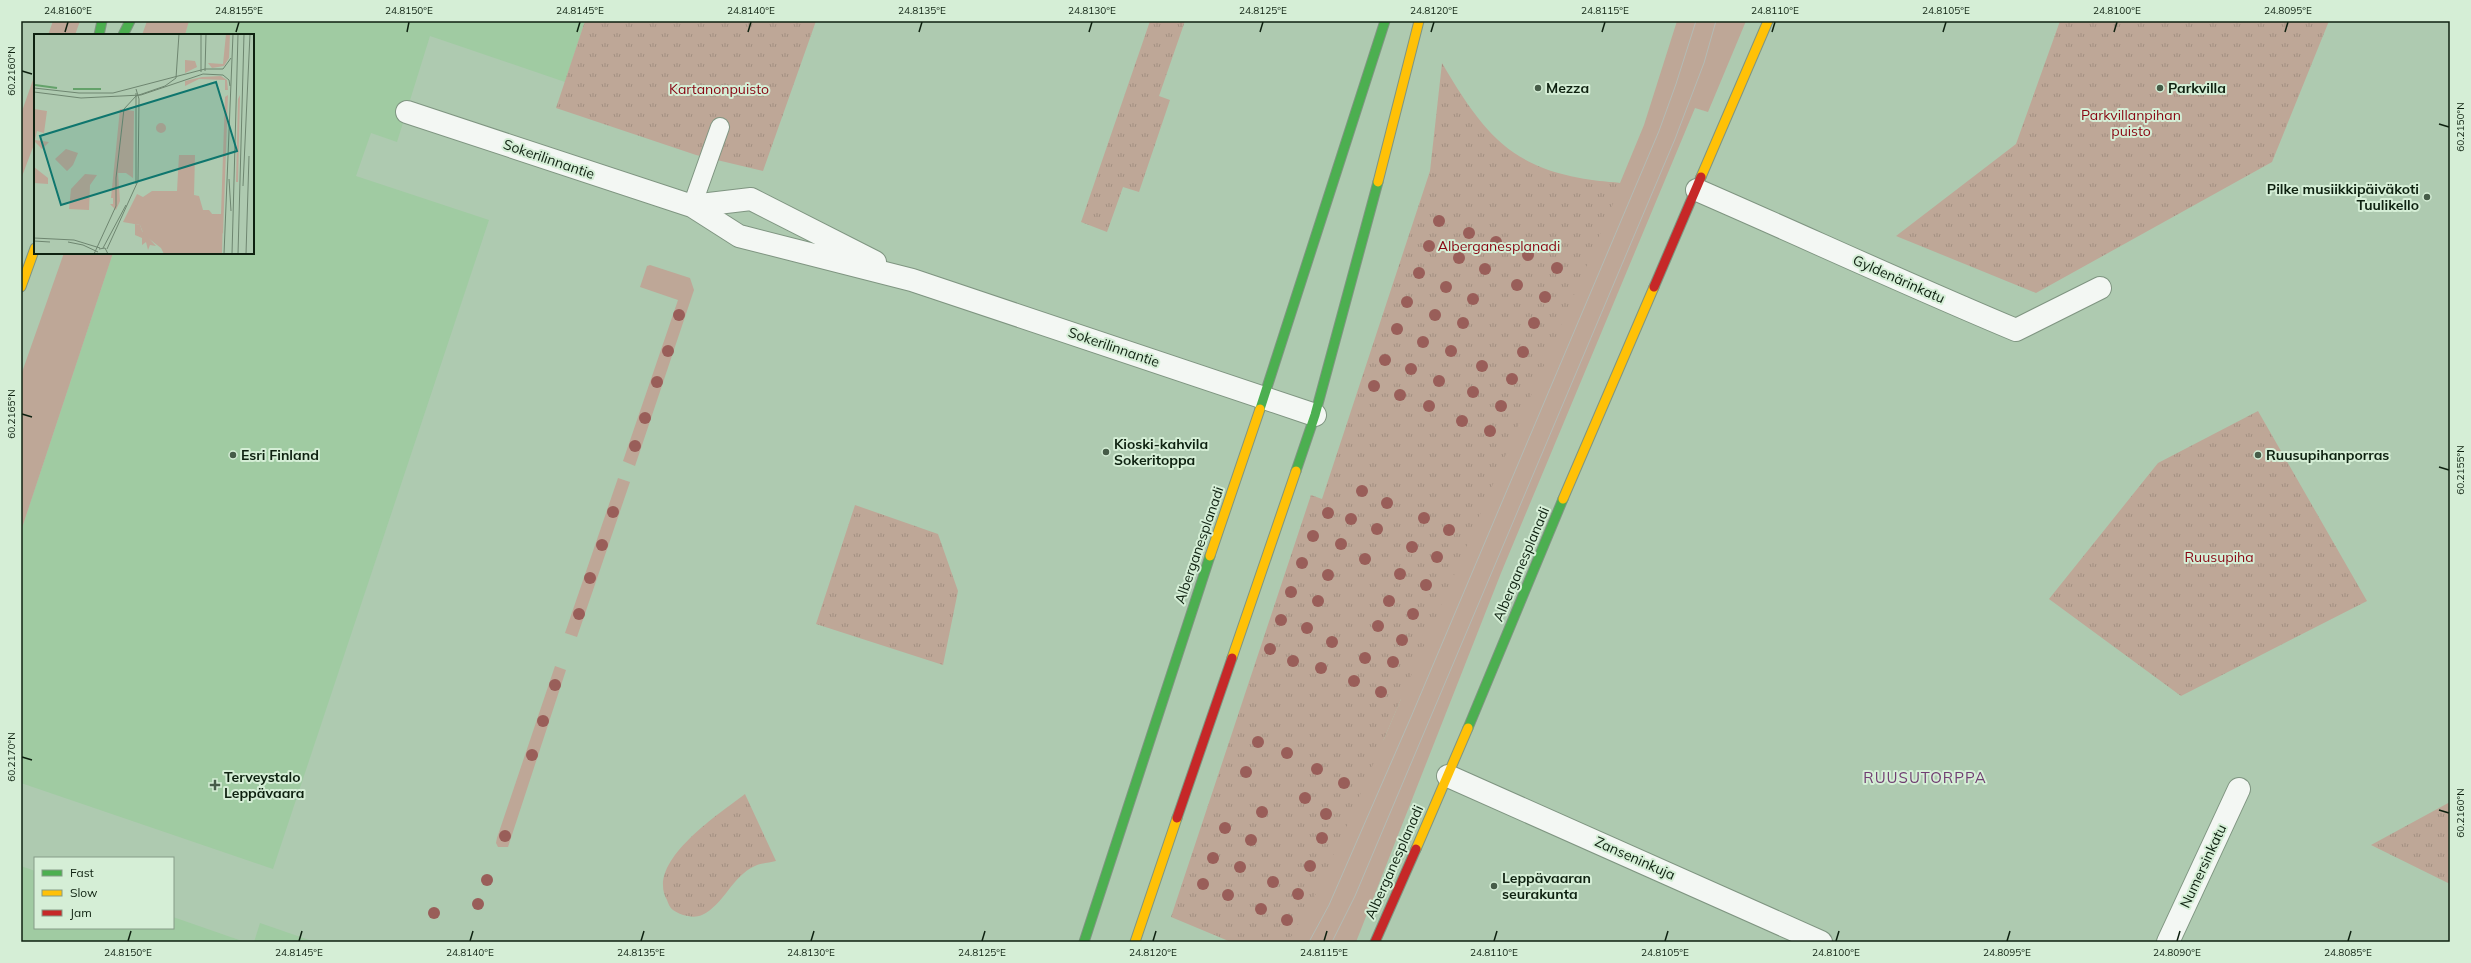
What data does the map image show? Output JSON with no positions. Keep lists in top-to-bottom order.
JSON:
{
  "streets": {
    "main road": ["Alberganesplanadi"],
    "street": [
      "Sokerilinnantie",
      "Gyldenärinkatu",
      "Zanseninkuja",
      "Numersinkatu"
    ]
  },
  "crossings": [
    ["Sokerilinnantie", "Alberganesplanadi"],
    ["Gyldenärinkatu", "Alberganesplanadi"],
    ["Alberganesplanadi", "Zanseninkuja"]
  ],
  "districts": ["RUUSUTORPPA"],
  "parks": [
    "Kartanonpuisto",
    "Parkvillanpihan puisto",
    "Alberganesplanadi",
    "Ruusupiha"
  ],
  "places": {
    "other": [
      "Mezza",
      "Parkvilla",
      "Pilke musiikkipäiväkoti Tuulikello",
      "Kioski-kahvila Sokeritoppa",
      "Esri Finland",
      "Ruusupihanporras",
      "Leppävaaran seurakunta"
    ],
    "health": ["Terveystalo Leppävaara"]
  },
  "legend": ["Fast", "Slow", "Jam"],
  "coordinates": [
    "24.8160°E",
    "24.8155°E",
    "24.8150°E",
    "24.8145°E",
    "24.8140°E",
    "24.8135°E",
    "24.8130°E",
    "24.8125°E",
    "24.8120°E",
    "24.8115°E",
    "24.8110°E",
    "24.8105°E",
    "24.8100°E",
    "24.8095°E",
    "60.2160°N",
    "60.2150°N",
    "60.2165°N",
    "60.2155°N",
    "60.2170°N",
    "24.8090°E",
    "24.8085°E"
  ]
}
